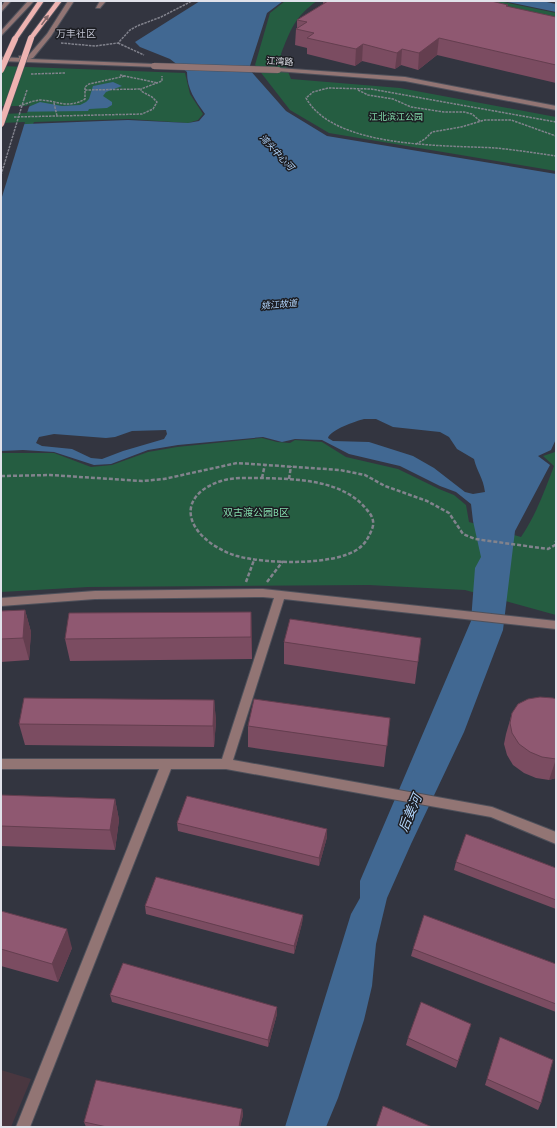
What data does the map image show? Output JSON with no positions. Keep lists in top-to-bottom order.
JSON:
{
  "streets": {
    "street": ["江湾路"]
  },
  "districts": ["万丰社区"],
  "water": ["湾头中心河", "姚江故道", "后姜河"],
  "parks": ["江北滨江公园", "双古渡公园B区"]
}
